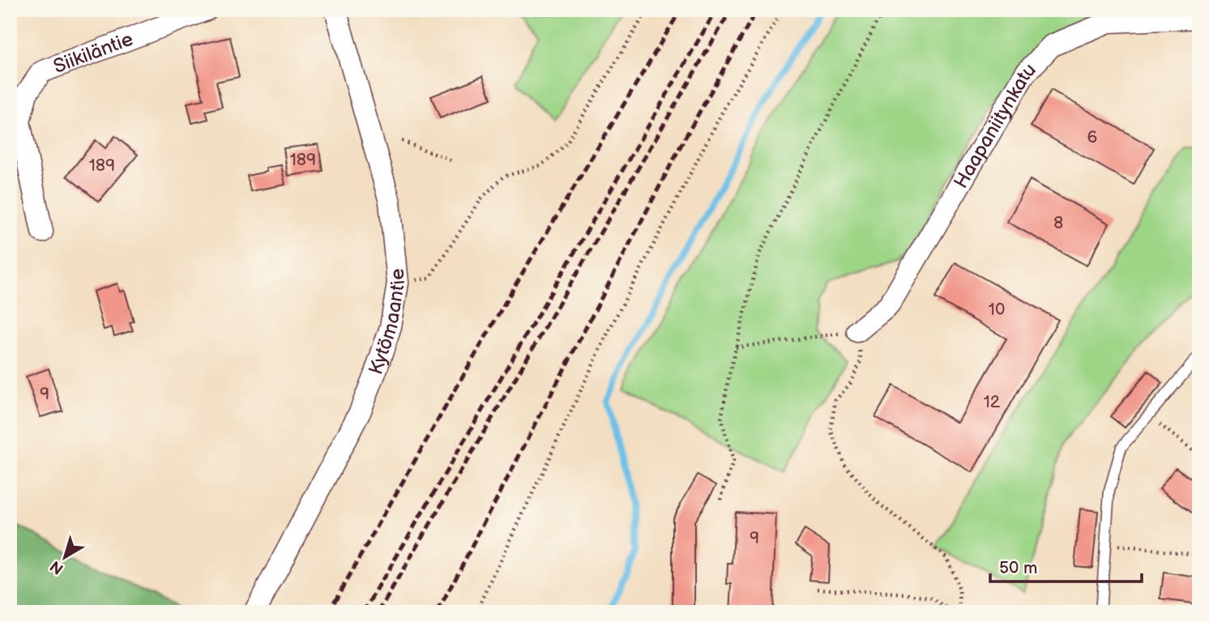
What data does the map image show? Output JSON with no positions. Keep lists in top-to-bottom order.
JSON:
{
  "streets": {
    "street": ["Siikiläntie", "Haapaniitynkatu", "Kytömaantie"]
  },
  "house_numbers": [
    "6",
    "189",
    "189",
    "8",
    "10",
    "9",
    "12",
    "9"
  ],
  "scale_bar": "50 m",
  "north": "bottom left"
}
